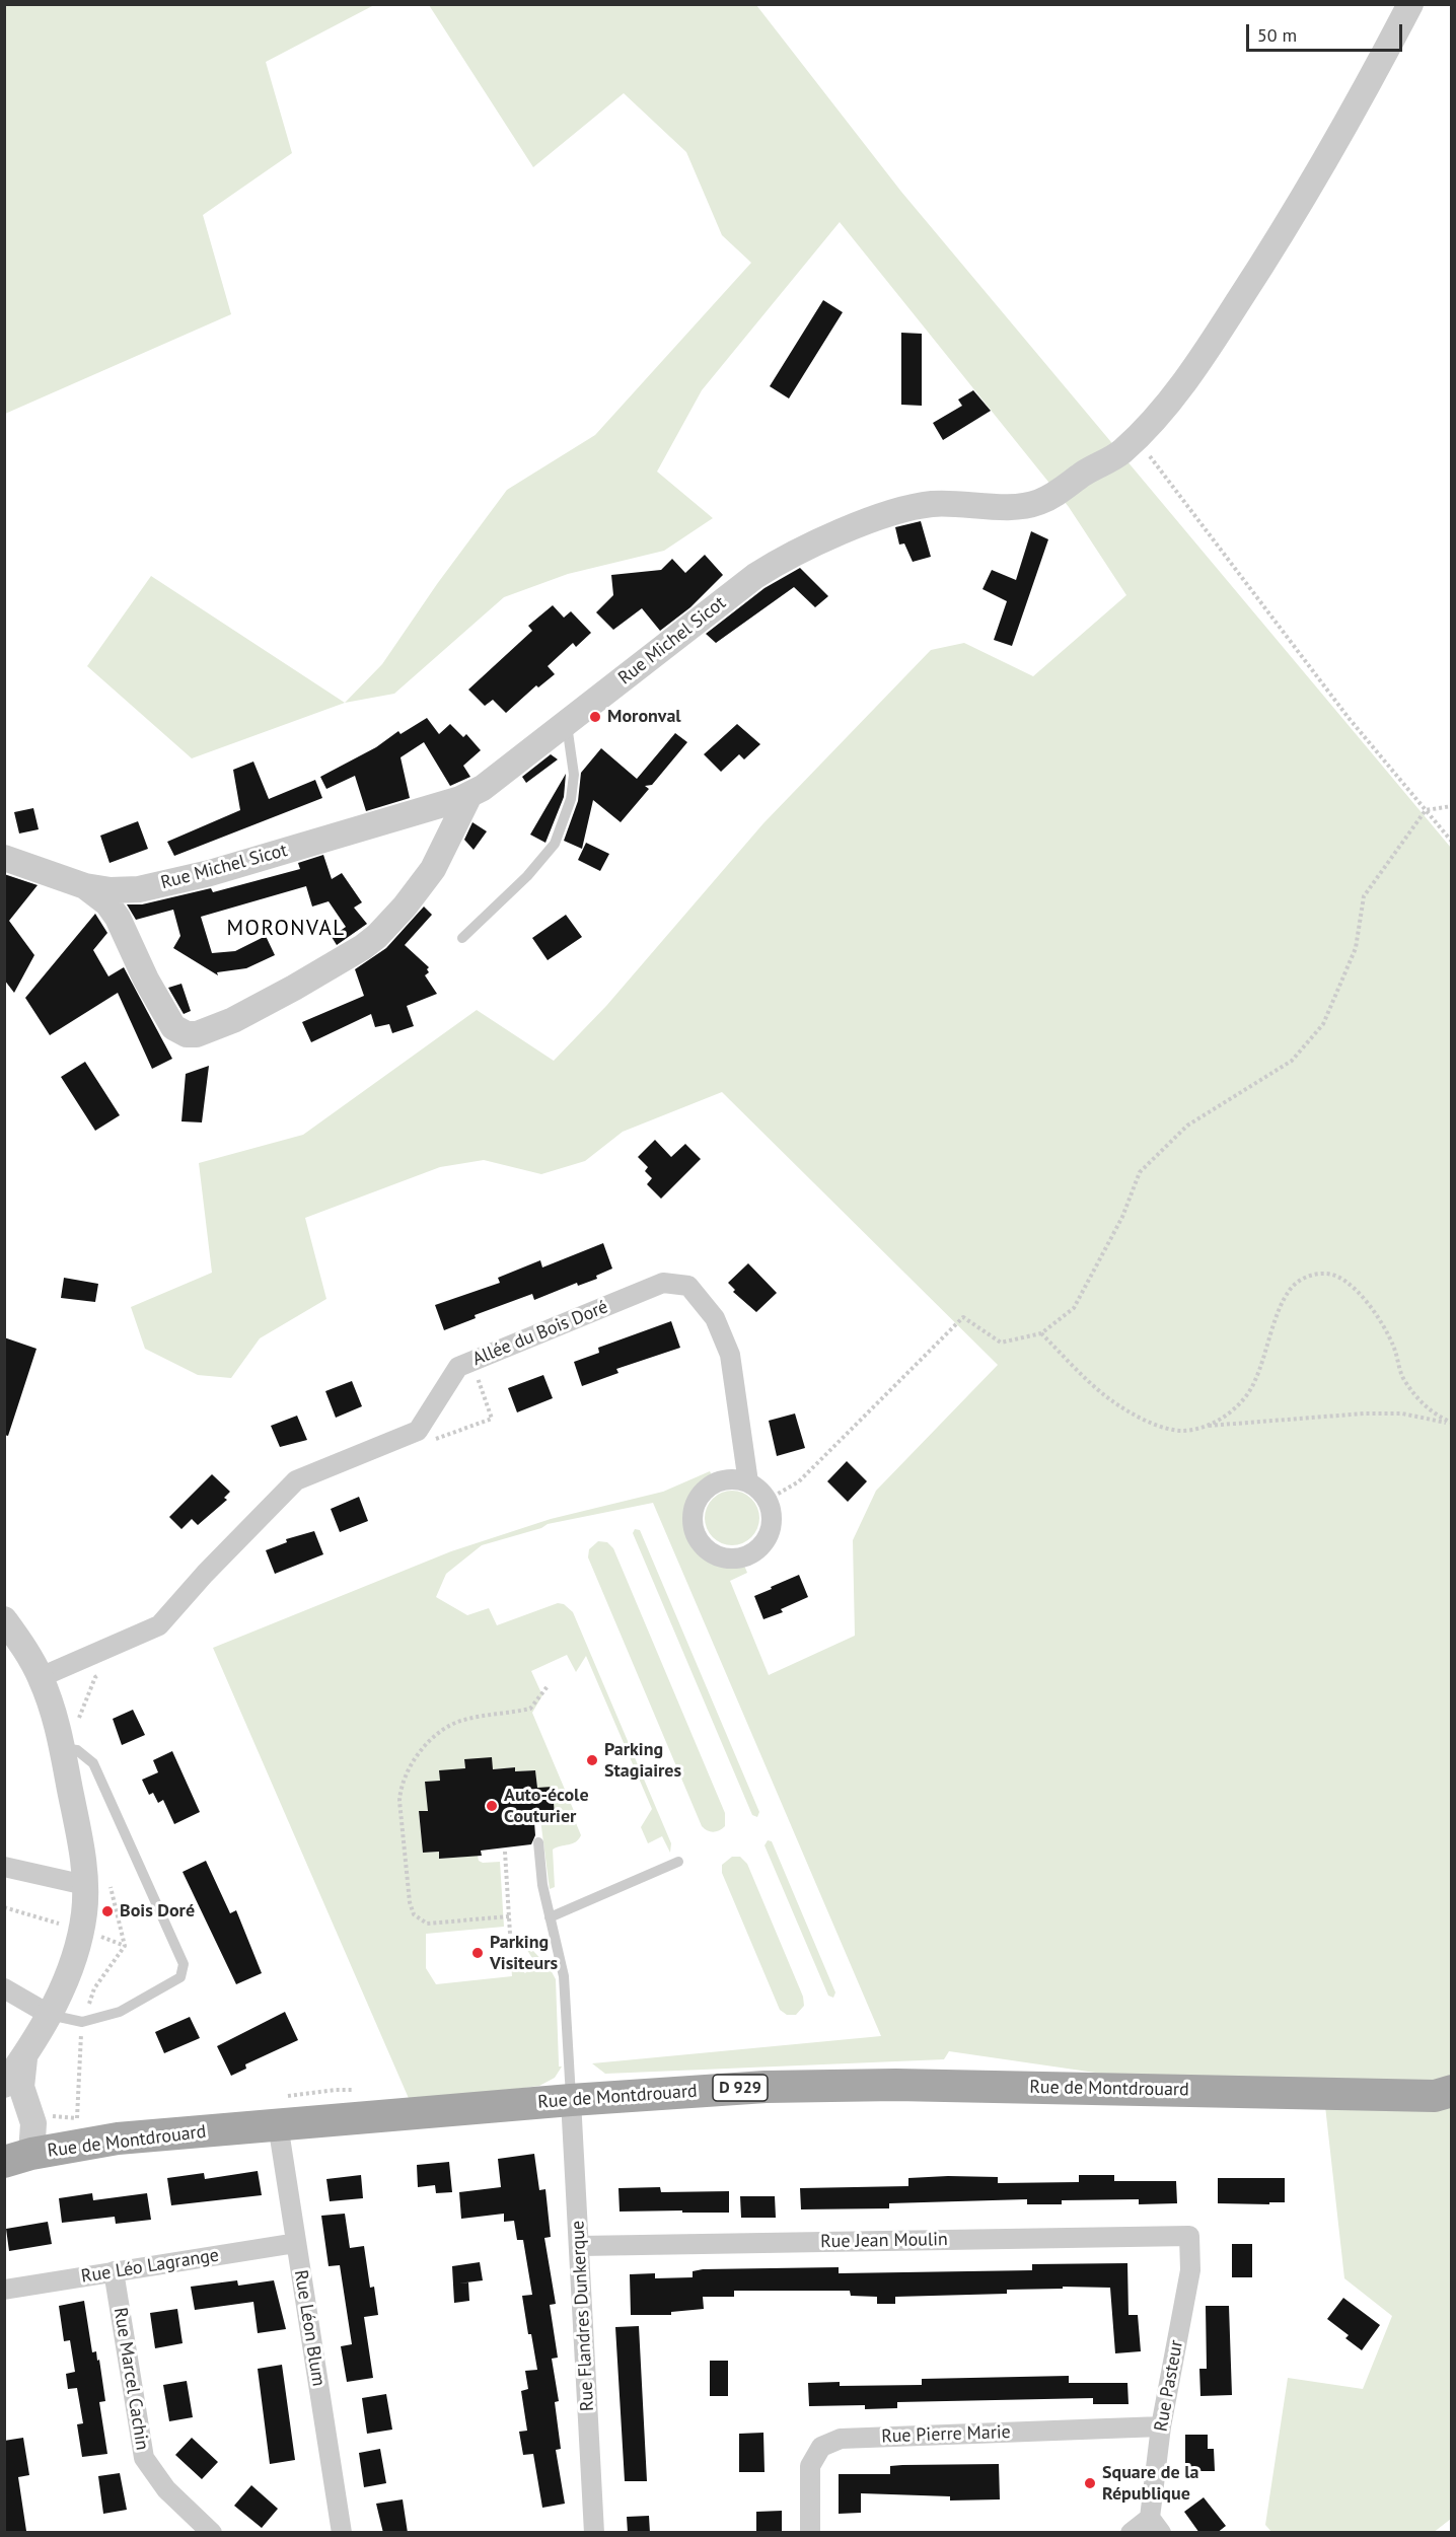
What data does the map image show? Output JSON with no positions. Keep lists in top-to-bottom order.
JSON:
{
  "streets": {
    "main road": ["D 929", "Rue de Montdrouard"],
    "street": [
      "Rue Michel Sicot",
      "Allée du Bois Doré",
      "Rue Jean Moulin",
      "Rue Léo Lagrange",
      "Rue Flandres Dunkerque",
      "Rue Léon Blum",
      "Rue Marcel Cachin",
      "Rue Pasteur",
      "Rue Pierre Marie"
    ]
  },
  "crossings": [
    ["Rue de Montdrouard", "Rue Flandres Dunkerque"],
    ["Rue de Montdrouard", "Rue Léon Blum"],
    ["Rue Jean Moulin", "Rue Flandres Dunkerque"],
    ["Rue Jean Moulin", "Rue Pasteur"],
    ["Rue Léo Lagrange", "Rue Léon Blum"],
    ["Rue Léo Lagrange", "Rue Marcel Cachin"],
    ["Rue Pasteur", "Rue Pierre Marie"]
  ],
  "districts": ["MORONVAL"],
  "places": [
    "Moronval",
    "Parking Stagiaires",
    "Auto-école Couturier",
    "Bois Doré",
    "Parking Visiteurs",
    "Square de la République"
  ],
  "scale_bar": "50 m"
}
